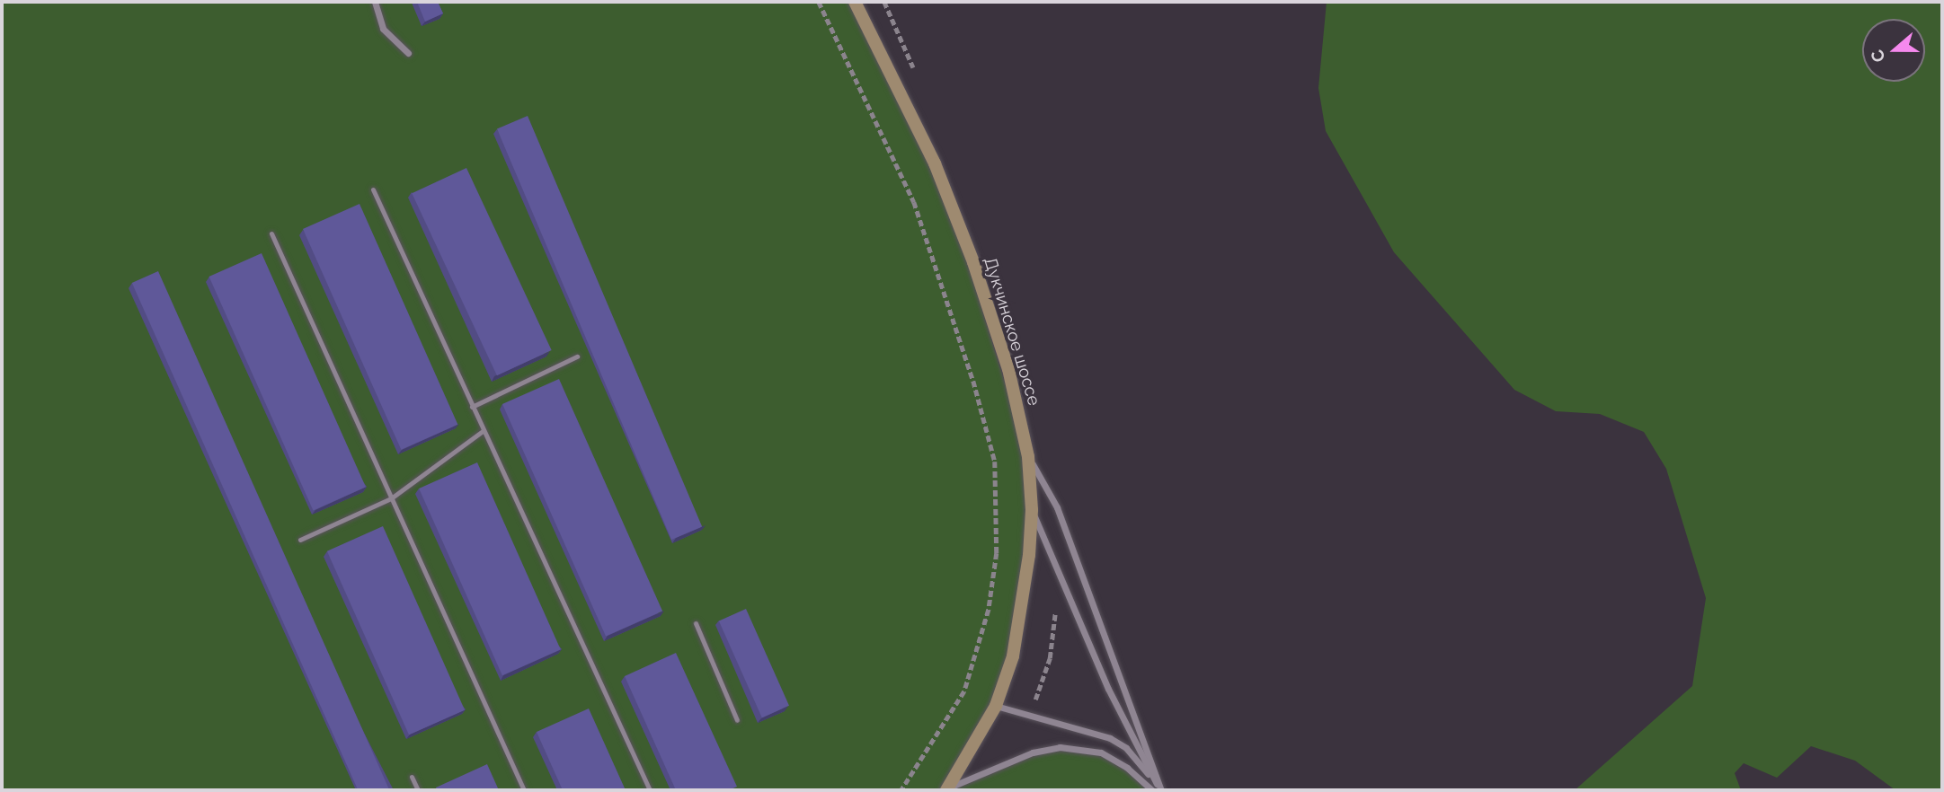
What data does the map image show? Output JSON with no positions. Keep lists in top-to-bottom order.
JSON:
{
  "streets": {
    "street": ["Дукчинское шоссе"]
  },
  "north": "left"
}
